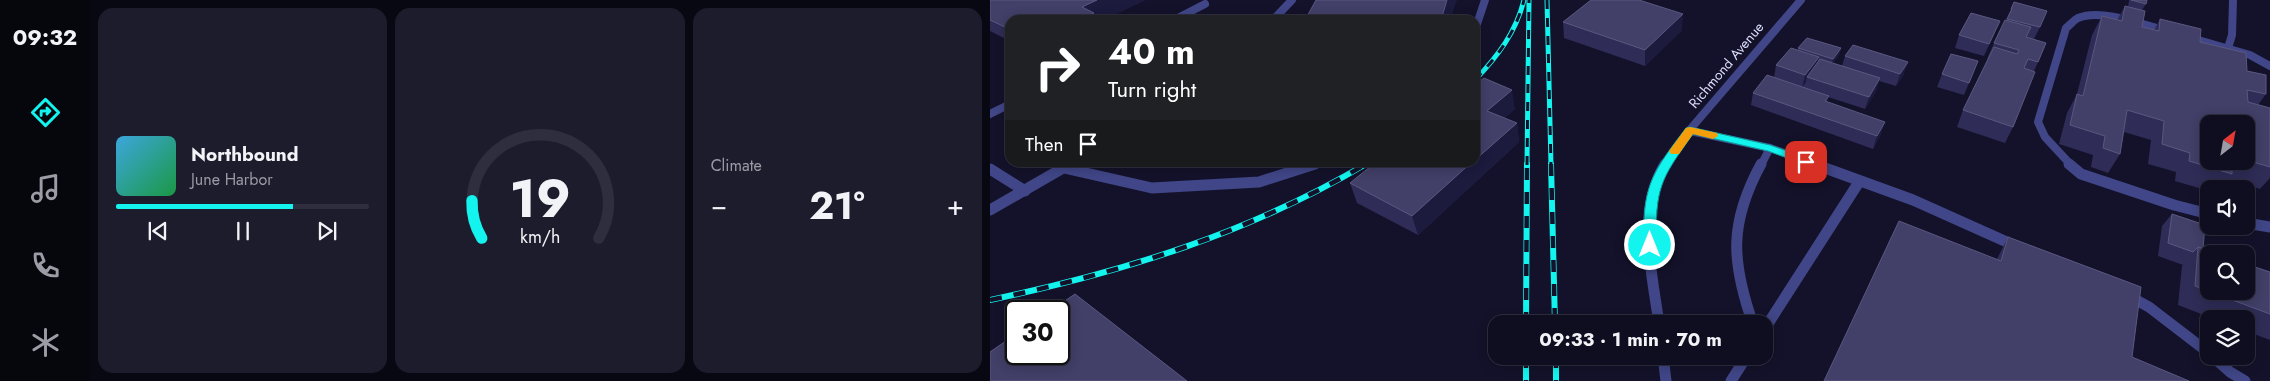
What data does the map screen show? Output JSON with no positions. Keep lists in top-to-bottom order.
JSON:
{
  "streets": {
    "street": ["Richmond Avenue"]
  },
  "north": "top right",
  "page": {
    "tabs": "09:32",
    "tile": "Climate",
    "turn": ["40 m", "Turn right"],
    "then": "Then",
    "song": ["Northbound", "June Harbor"],
    "heat": ["−", "21°", "+"],
    "limit": "30",
    "trip": "09:33 · 1 min · 70 m",
    "gauge": ["19", "km/h"]
  }
}
